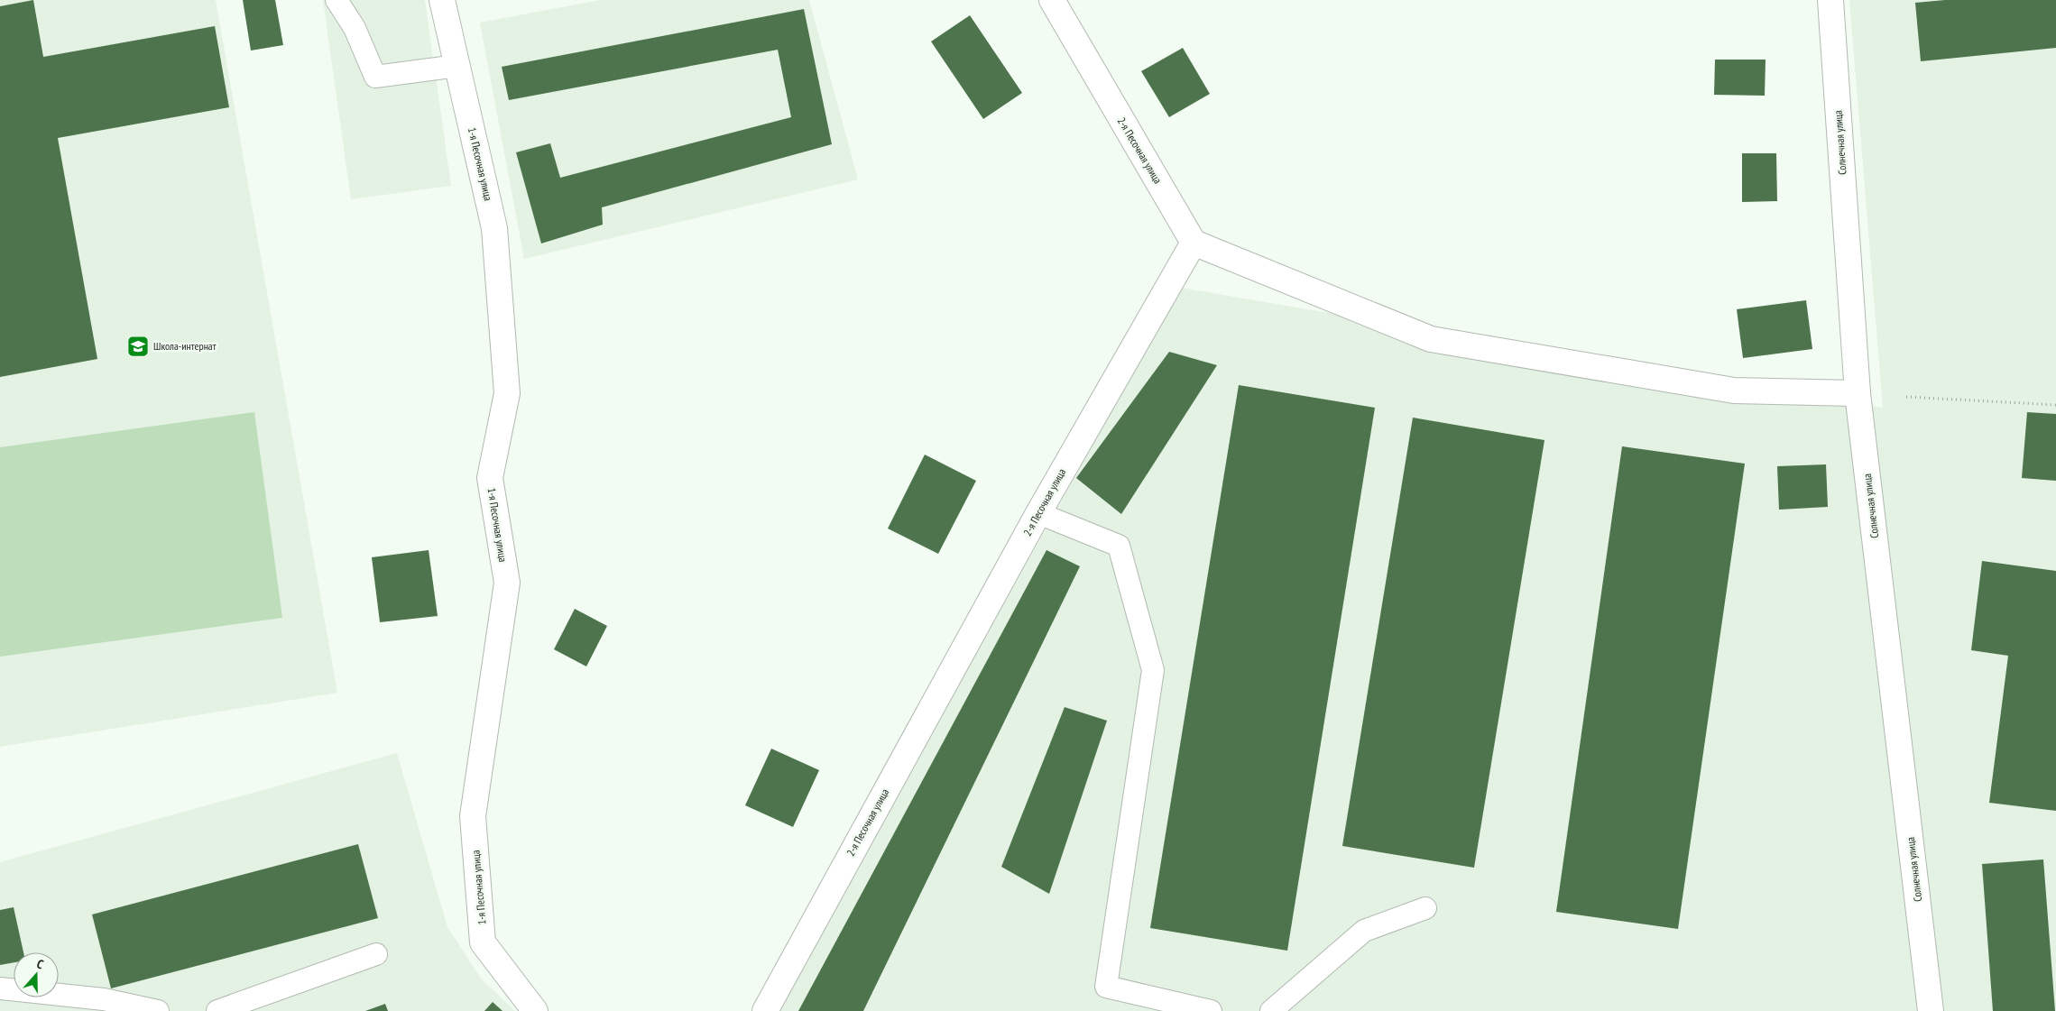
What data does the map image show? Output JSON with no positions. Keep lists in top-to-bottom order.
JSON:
{
  "streets": {
    "street": ["Солнечная улица", "2-я Песочная улица", "1-я Песочная улица"]
  },
  "places": {
    "school or university": ["Школа-интернат"]
  },
  "north": "top"
}
